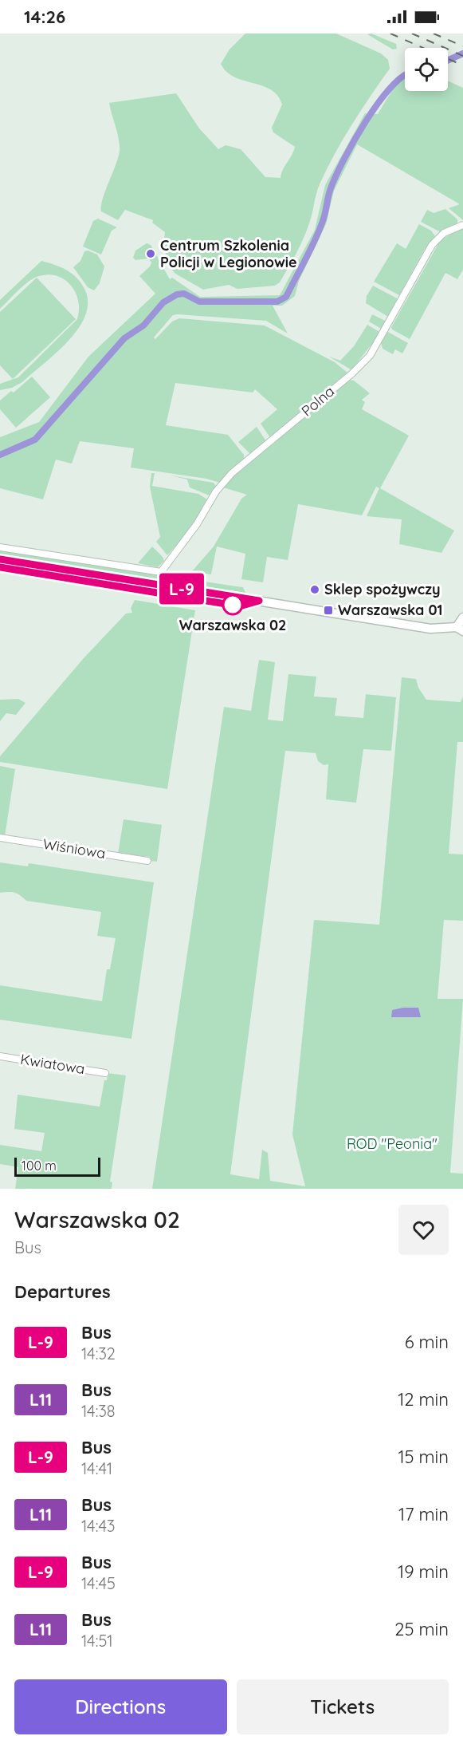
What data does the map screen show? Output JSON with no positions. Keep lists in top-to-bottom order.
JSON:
{
  "streets": {
    "street": ["Polna", "Wiśniowa", "Kwiatowa"]
  },
  "parks": ["ROD \"Peonia\""],
  "places": {
    "other": ["Centrum Szkolenia Policji w Legionowie", "Sklep spożywczy", "Warszawska 02"],
    "transit": ["Warszawska 01"]
  },
  "lines": ["bus line L-9"],
  "scale_bar": "100 m",
  "page": {
    "status": "14:26",
    "on_map": "L-9",
    "scale": "100 m",
    "heading": [
      ["Warszawska 02", "Bus"],
      "Departures"
    ],
    "list": [
      {
        "mark": "L-9",
        "name": "Bus",
        "note": "14:32",
        "value": "6 min"
      },
      {
        "mark": "L11",
        "name": "Bus",
        "note": "14:38",
        "value": "12 min"
      },
      {
        "mark": "L-9",
        "name": "Bus",
        "note": "14:41",
        "value": "15 min"
      },
      {
        "mark": "L11",
        "name": "Bus",
        "note": "14:43",
        "value": "17 min"
      },
      {
        "mark": "L-9",
        "name": "Bus",
        "note": "14:45",
        "value": "19 min"
      },
      {
        "mark": "L11",
        "name": "Bus",
        "note": "14:51",
        "value": "25 min"
      }
    ],
    "buttons": ["Directions", "Tickets"]
  }
}
